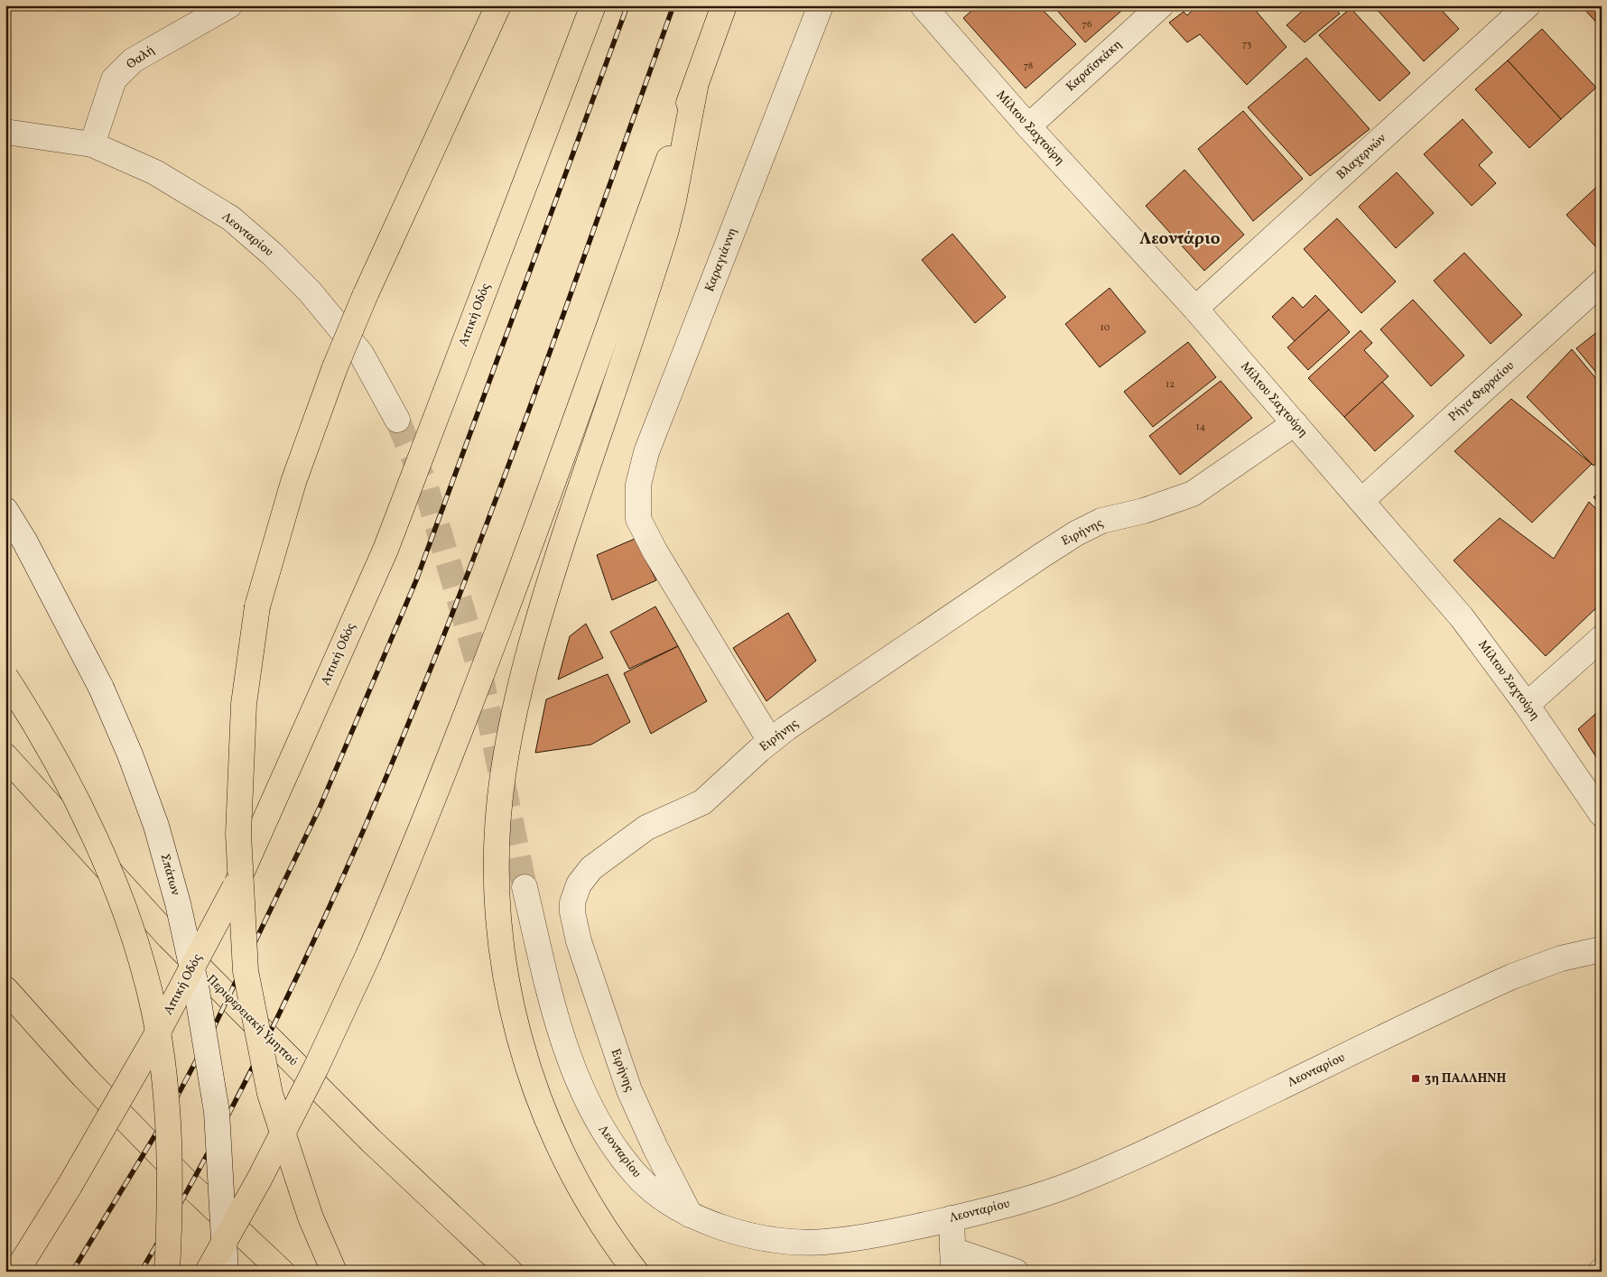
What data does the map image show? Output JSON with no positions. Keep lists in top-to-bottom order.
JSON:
{
  "streets": {
    "highway": ["Αττική Οδός", "Περιφερειακή Υμηττού"],
    "street": [
      "Θαλή",
      "Καραϊσκάκη",
      "Μίλτου Σαχτούρη",
      "Βλαχερνών",
      "Λεονταρίου",
      "Καραγιάννη",
      "Ρήγα Φερραίου",
      "Ειρήνης",
      "Σπάτων"
    ]
  },
  "crossings": [
    ["Θαλή", "Λεονταρίου"],
    ["Καραϊσκάκη", "Μίλτου Σαχτούρη"],
    ["Μίλτου Σαχτούρη", "Βλαχερνών"],
    ["Μίλτου Σαχτούρη", "Ρήγα Φερραίου"],
    ["Μίλτου Σαχτούρη", "Ειρήνης"],
    ["Λεονταρίου", "Ειρήνης"],
    ["Καραγιάννη", "Ειρήνης"]
  ],
  "districts": ["Λεοντάριο"],
  "places": {
    "transit": ["3η ΠΑΛΛΗΝΗ"]
  },
  "house_numbers": [
    "76",
    "73",
    "78",
    "10",
    "12",
    "14"
  ]
}
